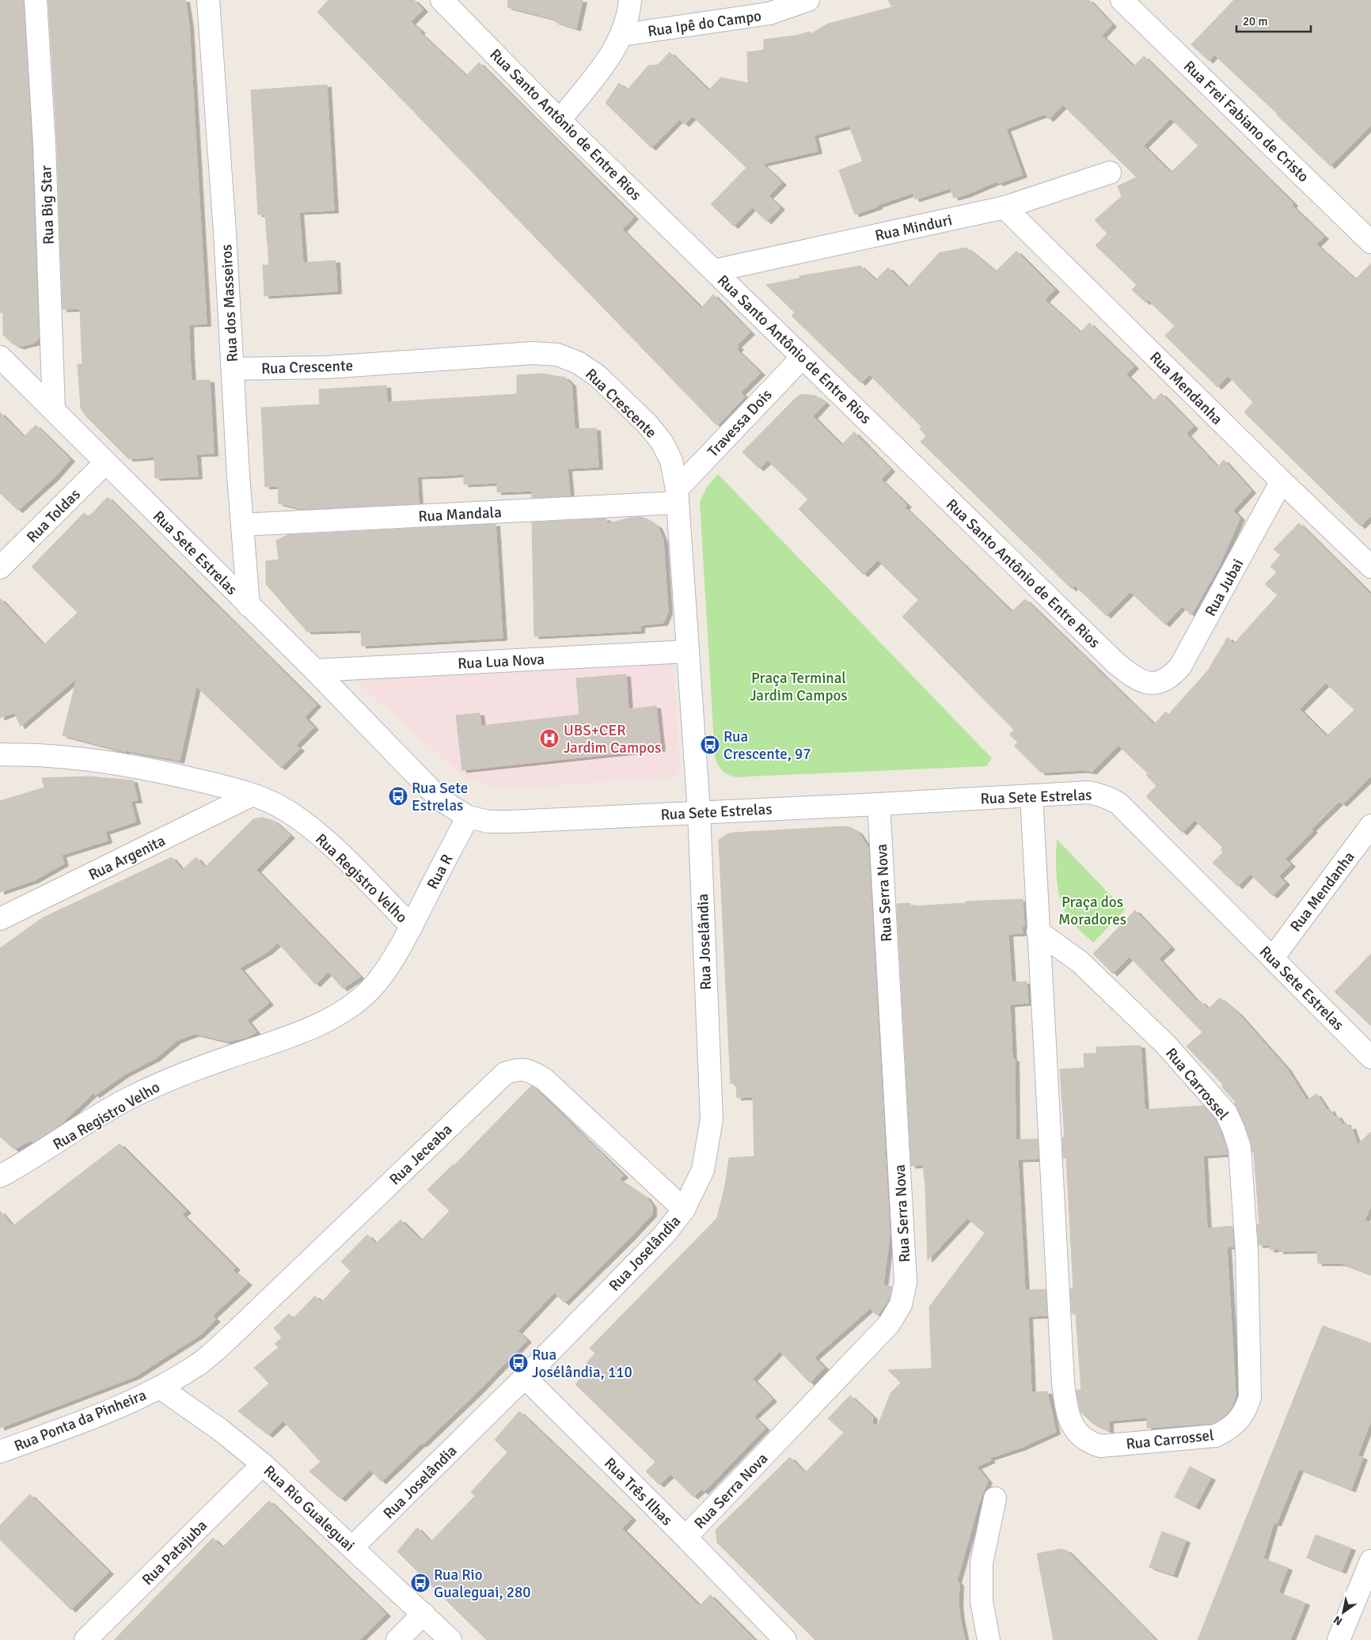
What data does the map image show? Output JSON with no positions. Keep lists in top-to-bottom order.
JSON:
{
  "streets": {
    "street": [
      "Rua Ipê do Campo",
      "Rua Frei Fabiano de Cristo",
      "Rua Santo Antônio de Entre Rios",
      "Rua Big Star",
      "Rua Minduri",
      "Rua dos Masseiros",
      "Rua Crescente",
      "Rua Mendanha",
      "Travessa Dois",
      "Rua Mandala",
      "Rua Toldas",
      "Rua Sete Estrelas",
      "Rua Jubai",
      "Rua Lua Nova",
      "Rua Argenita",
      "Rua R",
      "Rua Registro Velho",
      "Rua Serra Nova",
      "Rua Joselândia",
      "Rua Carrossel",
      "Rua Jeceaba",
      "Rua Ponta da Pinheira",
      "Rua Três Ilhas",
      "Rua Rio Gualeguai",
      "Rua Patajuba"
    ]
  },
  "crossings": [
    ["Rua Santo Antônio de Entre Rios", "Rua Minduri"],
    ["Rua Santo Antônio de Entre Rios", "Travessa Dois"],
    ["Rua Santo Antônio de Entre Rios", "Rua Jubai"],
    ["Rua Big Star", "Rua Sete Estrelas"],
    ["Rua Minduri", "Rua Mendanha"],
    ["Rua dos Masseiros", "Rua Crescente"],
    ["Rua dos Masseiros", "Rua Mandala"],
    ["Rua dos Masseiros", "Rua Sete Estrelas"],
    ["Rua Crescente", "Travessa Dois"],
    ["Rua Crescente", "Rua Mandala"],
    ["Rua Crescente", "Rua Sete Estrelas"],
    ["Rua Crescente", "Rua Lua Nova"],
    ["Rua Crescente", "Rua Joselândia"],
    ["Rua Mendanha", "Rua Sete Estrelas"],
    ["Rua Mendanha", "Rua Jubai"],
    ["Travessa Dois", "Rua Mandala"],
    ["Rua Toldas", "Rua Sete Estrelas"],
    ["Rua Sete Estrelas", "Rua Lua Nova"],
    ["Rua Sete Estrelas", "Rua R"],
    ["Rua Sete Estrelas", "Rua Serra Nova"],
    ["Rua Sete Estrelas", "Rua Joselândia"],
    ["Rua Sete Estrelas", "Rua Carrossel"],
    ["Rua Argenita", "Rua Registro Velho"],
    ["Rua R", "Rua Registro Velho"],
    ["Rua Serra Nova", "Rua Três Ilhas"],
    ["Rua Joselândia", "Rua Jeceaba"],
    ["Rua Joselândia", "Rua Três Ilhas"],
    ["Rua Joselândia", "Rua Rio Gualeguai"],
    ["Rua Jeceaba", "Rua Ponta da Pinheira"],
    ["Rua Jeceaba", "Rua Rio Gualeguai"],
    ["Rua Ponta da Pinheira", "Rua Rio Gualeguai"],
    ["Rua Rio Gualeguai", "Rua Patajuba"]
  ],
  "parks": ["Praça Terminal Jardim Campos", "Praça dos Moradores"],
  "places": {
    "hospital": ["UBS+CER Jardim Campos"],
    "bus stop": [
      "Rua Crescente, 97",
      "Rua Sete Estrelas",
      "Rua Josélândia, 110",
      "Rua Rio Gualeguai, 280"
    ]
  },
  "scale_bar": "20 m",
  "north": "bottom left"
}
